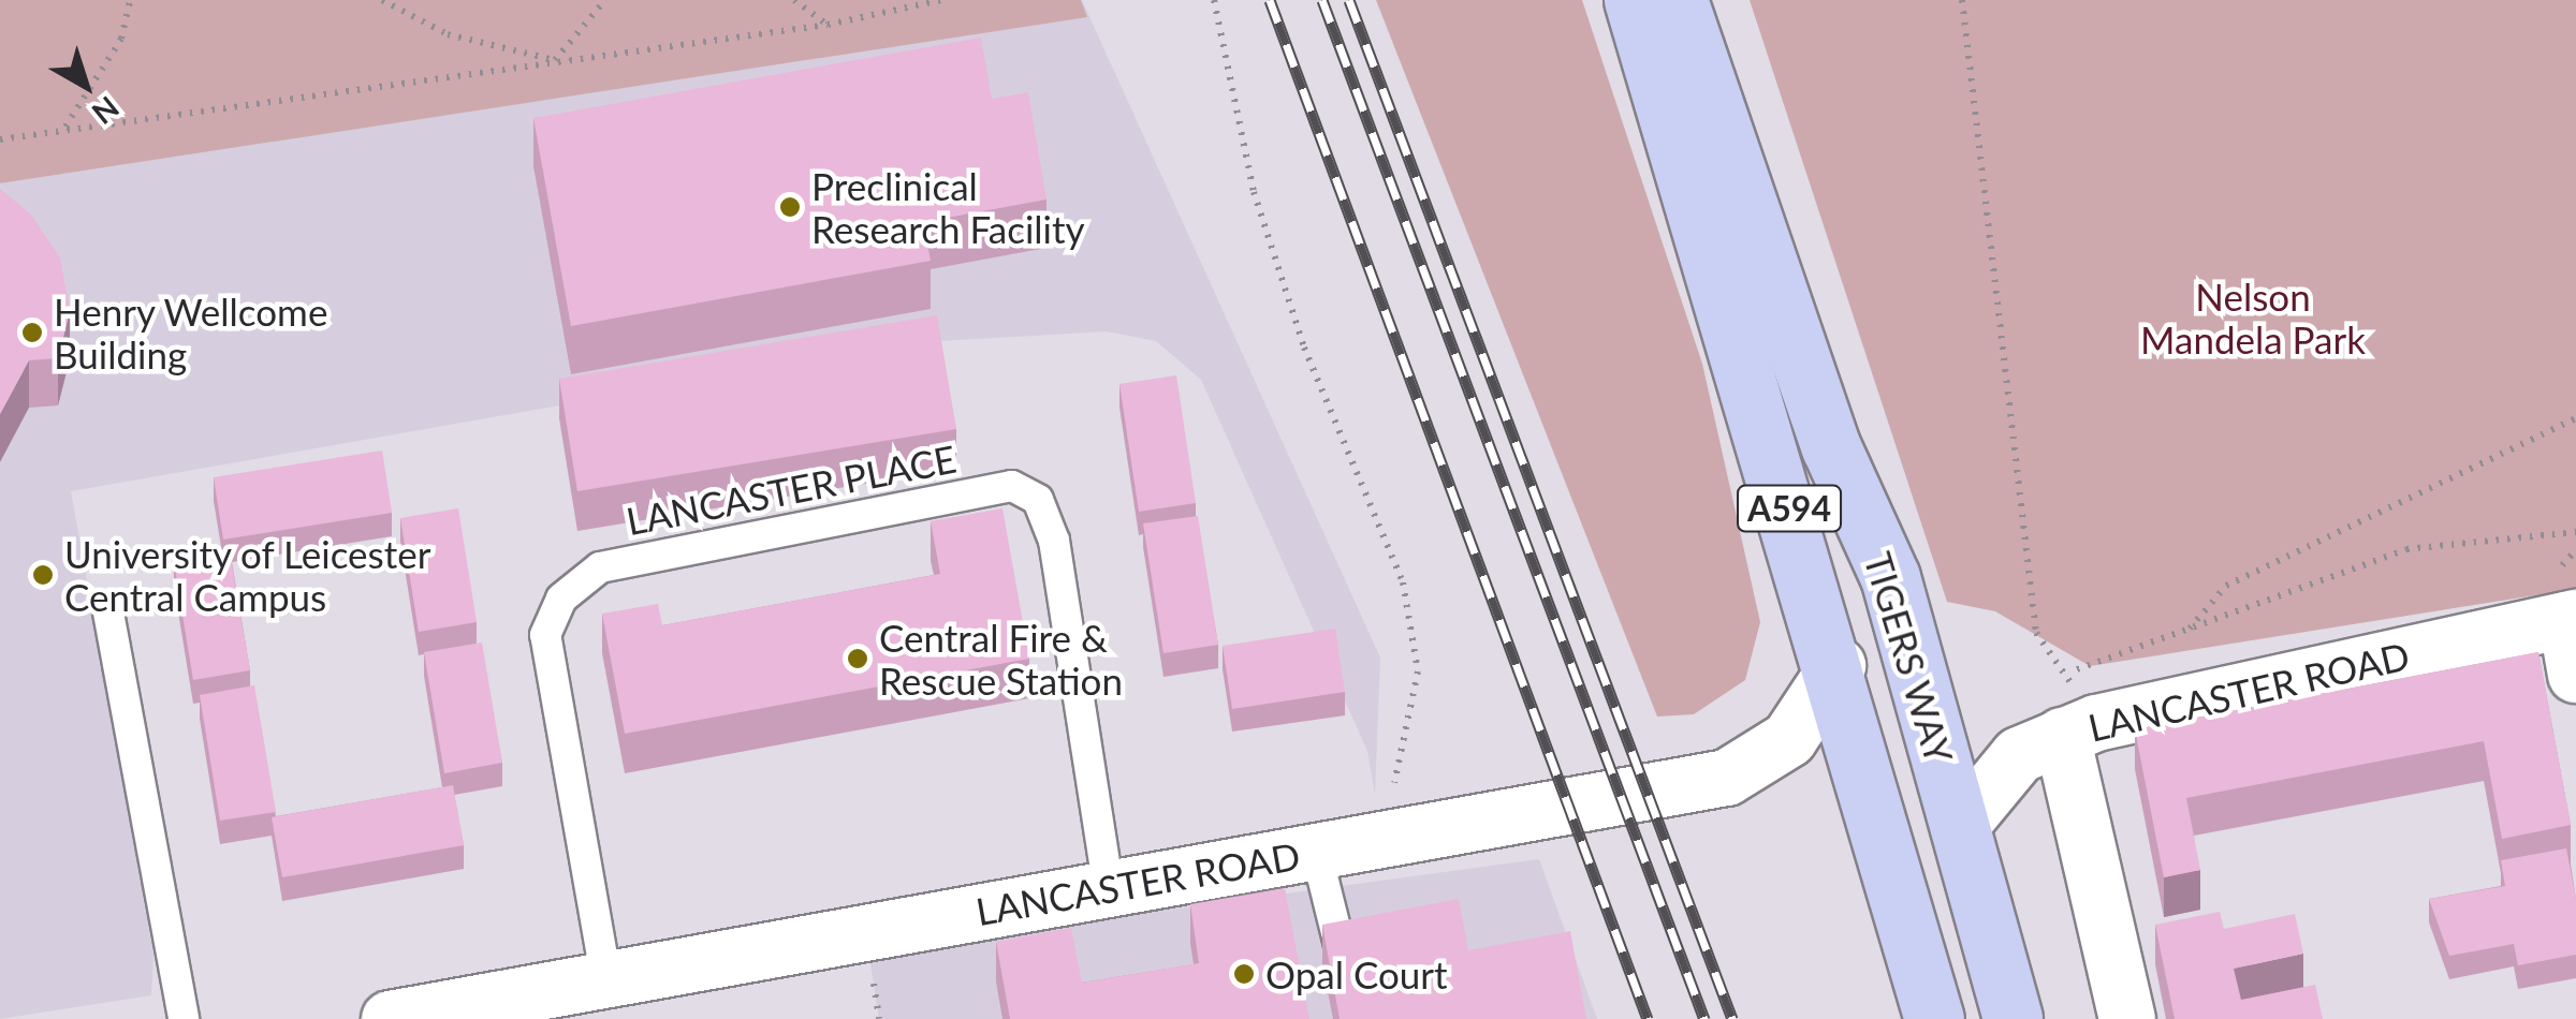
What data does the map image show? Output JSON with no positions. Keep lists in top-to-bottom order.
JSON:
{
  "streets": {
    "main road": ["A594", "TIGERS WAY"],
    "street": ["LANCASTER ROAD"],
    "lane": ["LANCASTER PLACE"]
  },
  "crossings": [
    ["LANCASTER PLACE", "LANCASTER ROAD"],
    ["TIGERS WAY", "LANCASTER ROAD"]
  ],
  "parks": ["Nelson Mandela Park"],
  "places": [
    "Preclinical Research Facility",
    "Henry Wellcome Building",
    "University of Leicester Central Campus",
    "Central Fire & Rescue Station",
    "Opal Court"
  ],
  "north": "bottom right"
}
